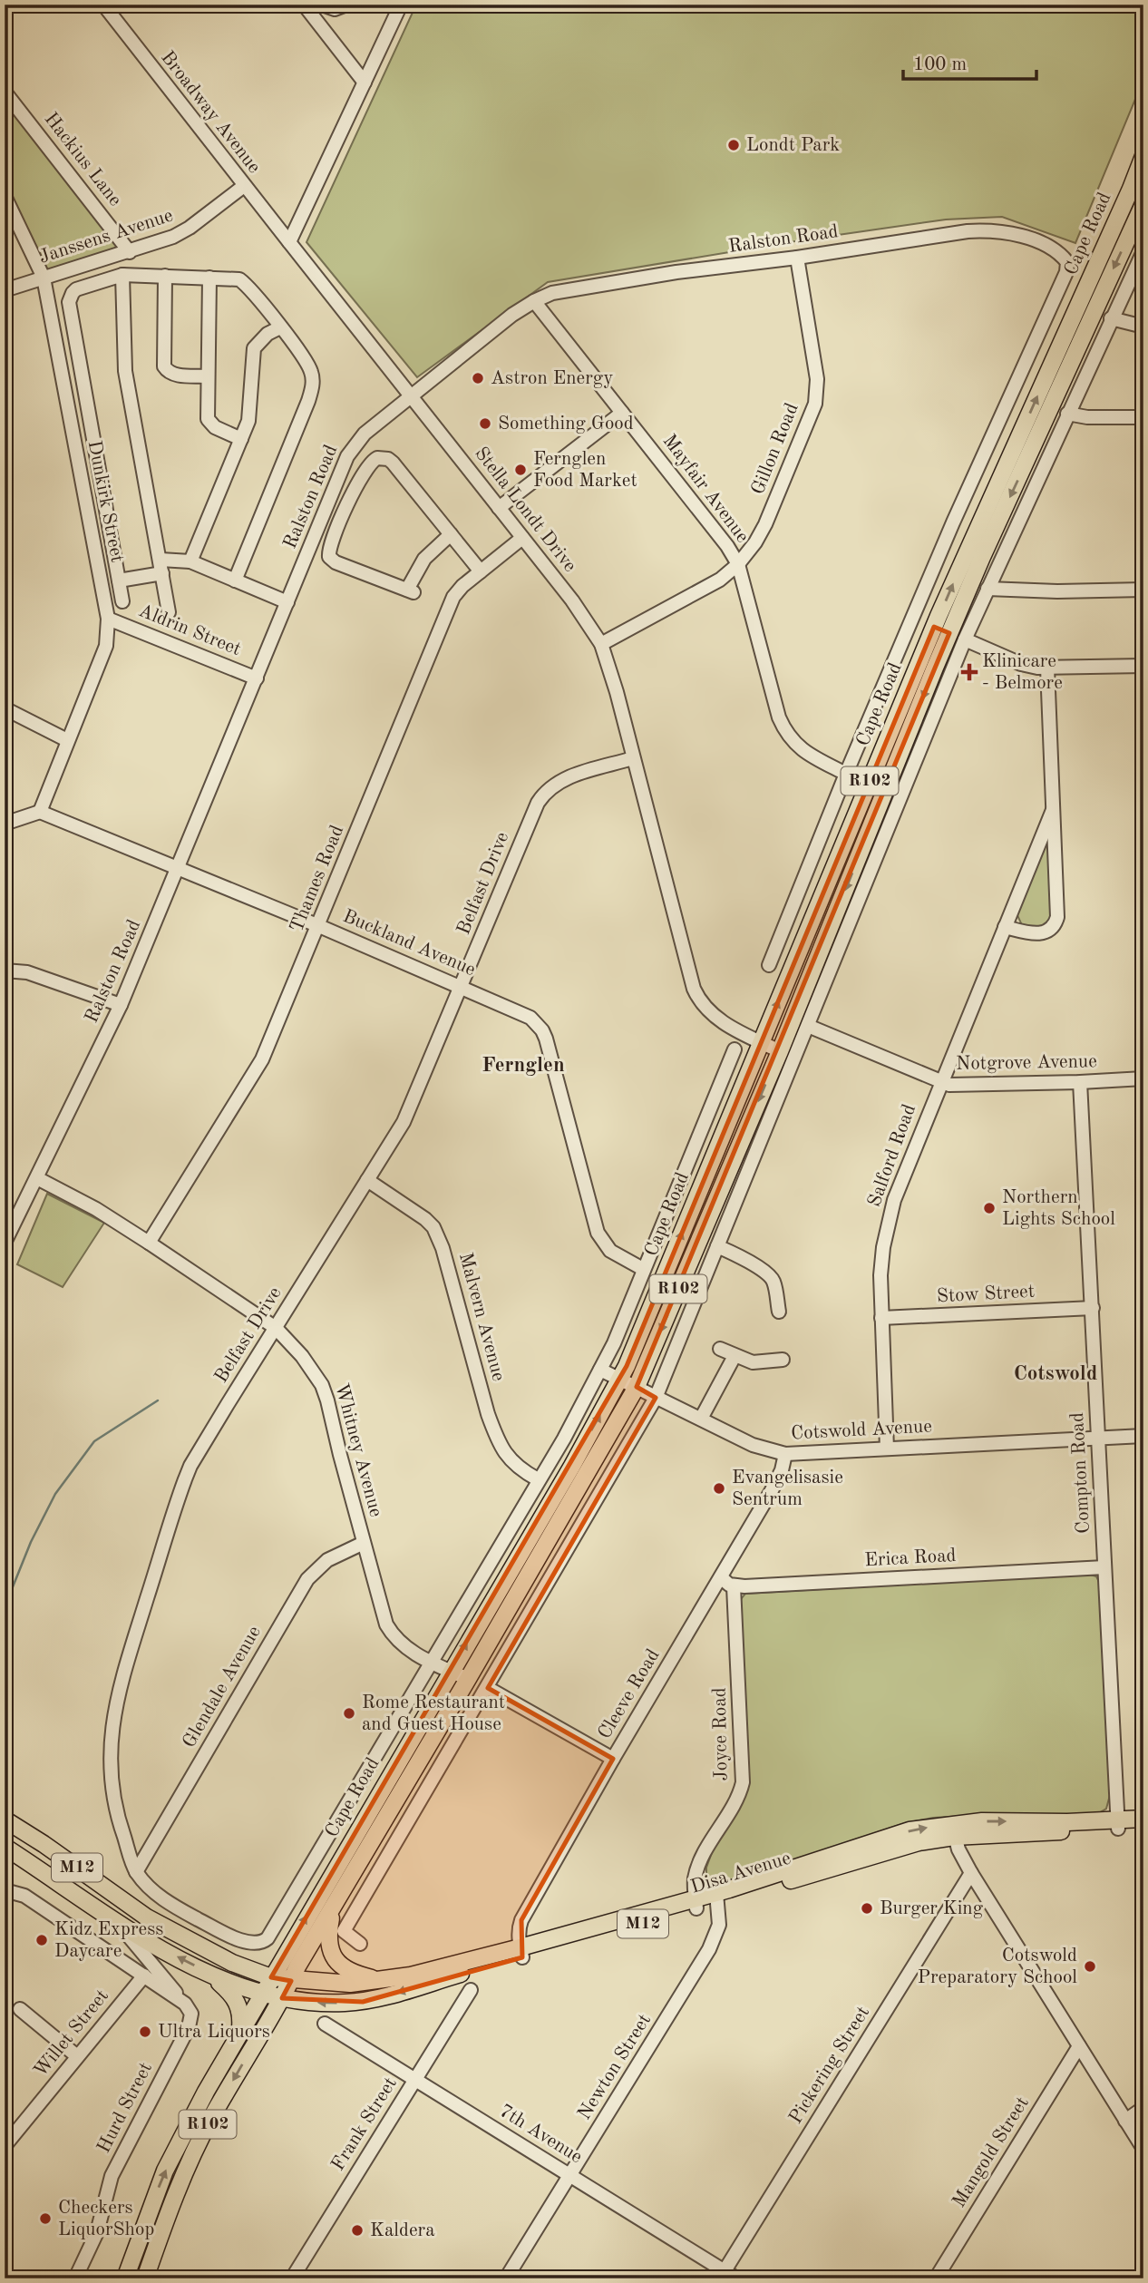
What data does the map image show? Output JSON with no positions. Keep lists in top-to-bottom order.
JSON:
{
  "streets": {
    "main road": [
      "Cape Road",
      "R102",
      "M12",
      "Disa Avenue"
    ],
    "street": [
      "Broadway Avenue",
      "Hackius Lane",
      "Janssens Avenue",
      "Ralston Road",
      "Gillon Road",
      "Mayfair Avenue",
      "Dunkirk Street",
      "Stella Londt Drive",
      "Aldrin Street",
      "Thames Road",
      "Belfast Drive",
      "Buckland Avenue",
      "Notgrove Avenue",
      "Salford Road",
      "Stow Street",
      "Malvern Avenue",
      "Cotswold Avenue",
      "Whitney Avenue",
      "Compton Road",
      "Erica Road",
      "Glendale Avenue",
      "Cleeve Road",
      "Joyce Road",
      "Willet Street",
      "Pickering Street",
      "Newton Street",
      "Hurd Street",
      "Frank Street",
      "7th Avenue",
      "Mangold Street"
    ]
  },
  "crossings": [
    ["Broadway Avenue", "Janssens Avenue"],
    ["Broadway Avenue", "Stella Londt Drive"],
    ["Hackius Lane", "Janssens Avenue"],
    ["Cape Road", "Ralston Road"],
    ["Cape Road", "Mayfair Avenue"],
    ["Cape Road", "Stella Londt Drive"],
    ["Cape Road", "Belfast Drive"],
    ["Cape Road", "Buckland Avenue"],
    ["Cape Road", "Malvern Avenue"],
    ["Cape Road", "Cotswold Avenue"],
    ["Cape Road", "Whitney Avenue"],
    ["Cape Road", "M12"],
    ["Cape Road", "Disa Avenue"],
    ["Janssens Avenue", "Dunkirk Street"],
    ["Ralston Road", "Gillon Road"],
    ["Ralston Road", "Mayfair Avenue"],
    ["Ralston Road", "Stella Londt Drive"],
    ["Ralston Road", "Aldrin Street"],
    ["Ralston Road", "Buckland Avenue"],
    ["Ralston Road", "Whitney Avenue"],
    ["Gillon Road", "Mayfair Avenue"],
    ["Gillon Road", "Stella Londt Drive"],
    ["Dunkirk Street", "Aldrin Street"],
    ["Dunkirk Street", "Buckland Avenue"],
    ["Stella Londt Drive", "Thames Road"],
    ["Stella Londt Drive", "Belfast Drive"],
    ["Thames Road", "Buckland Avenue"],
    ["Thames Road", "Whitney Avenue"],
    ["Belfast Drive", "Buckland Avenue"],
    ["Belfast Drive", "Malvern Avenue"],
    ["Belfast Drive", "Whitney Avenue"],
    ["Belfast Drive", "Glendale Avenue"],
    ["Notgrove Avenue", "Salford Road"],
    ["Notgrove Avenue", "Compton Road"],
    ["Salford Road", "Stow Street"],
    ["Salford Road", "Cotswold Avenue"],
    ["Stow Street", "Compton Road"],
    ["Cotswold Avenue", "Compton Road"],
    ["Cotswold Avenue", "Cleeve Road"],
    ["Whitney Avenue", "Glendale Avenue"],
    ["Compton Road", "Erica Road"],
    ["Compton Road", "Disa Avenue"],
    ["Erica Road", "Joyce Road"],
    ["Cleeve Road", "Disa Avenue"],
    ["Joyce Road", "Disa Avenue"],
    ["M12", "Disa Avenue"],
    ["Disa Avenue", "Newton Street"],
    ["Pickering Street", "7th Avenue"],
    ["Newton Street", "7th Avenue"],
    ["Frank Street", "7th Avenue"]
  ],
  "districts": ["Fernglen", "Cotswold"],
  "places": {
    "other": [
      "Londt Park",
      "Astron Energy",
      "Something Good",
      "Fernglen Food Market",
      "Northern Lights School",
      "Evangelisasie Sentrum",
      "Rome Restaurant and Guest House",
      "Burger King",
      "Kidz Express Daycare",
      "Cotswold Preparatory School",
      "Ultra Liquors",
      "Checkers LiquorShop",
      "Kaldera"
    ],
    "health": ["Klinicare - Belmore"]
  },
  "scale_bar": "100 m"
}
